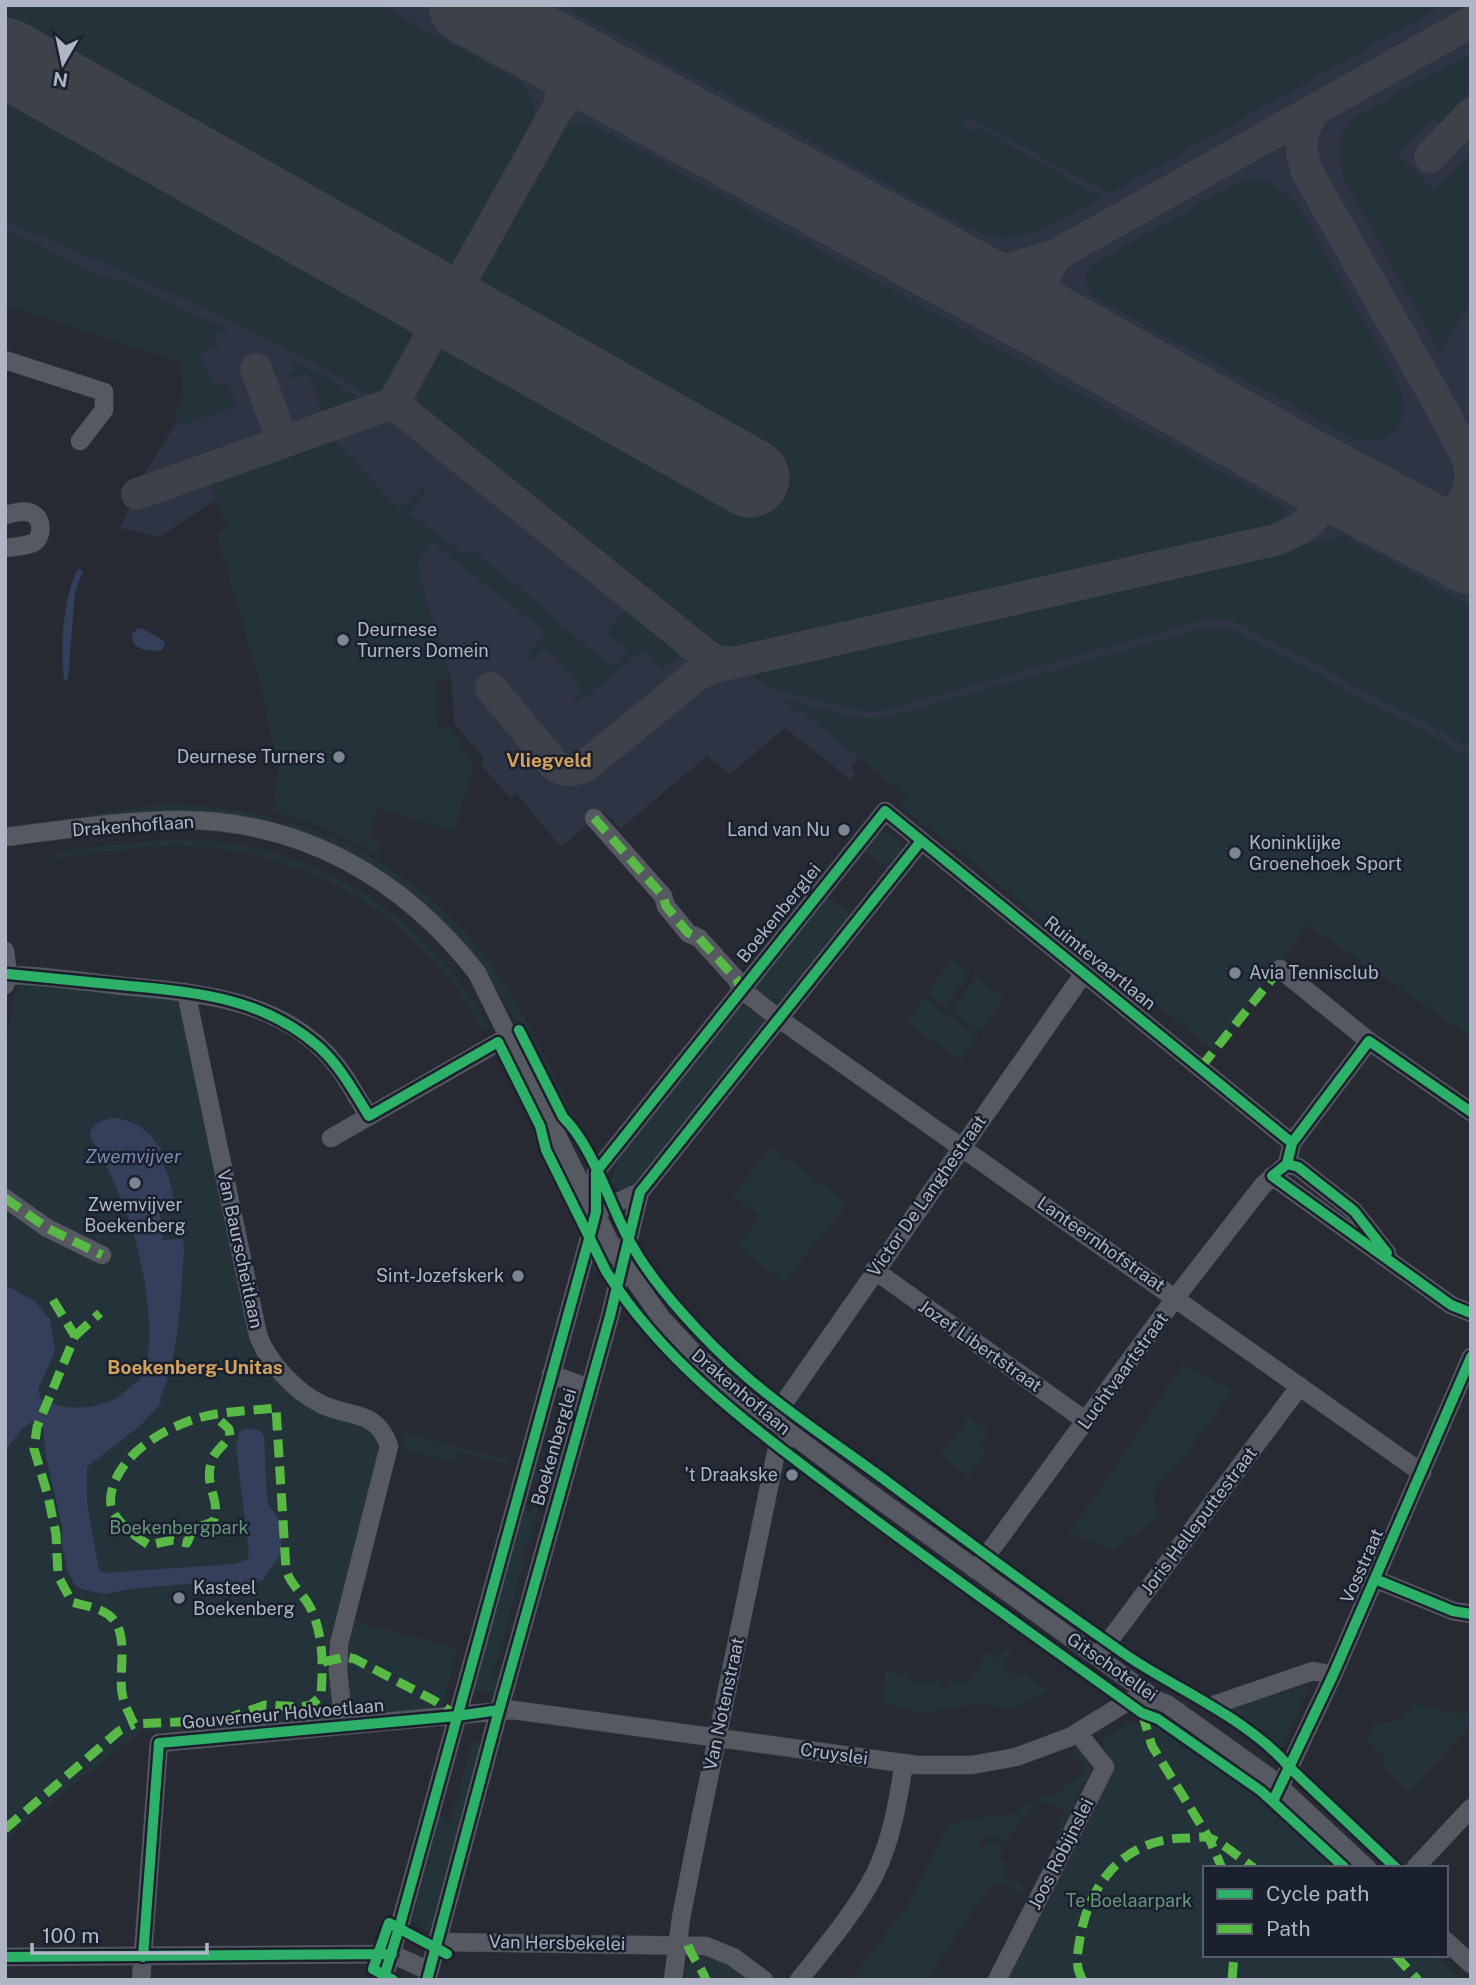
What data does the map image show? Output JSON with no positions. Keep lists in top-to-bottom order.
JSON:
{
  "streets": {
    "street": [
      "Drakenhoflaan",
      "Boekenberglei",
      "Ruimtevaartlaan",
      "Victor De Langhestraat",
      "Lanteernhofstraat",
      "Van Baurscheitlaan",
      "Jozef Libertstraat",
      "Luchtvaartstraat",
      "Joris Helleputtestraat",
      "Vosstraat",
      "Gitschotellei",
      "Van Notenstraat",
      "Gouverneur Holvoetlaan",
      "Cruyslei",
      "Joos Robijnslei",
      "Van Hersbekelei"
    ]
  },
  "crossings": [
    ["Drakenhoflaan", "Boekenberglei"],
    ["Drakenhoflaan", "Victor De Langhestraat"],
    ["Drakenhoflaan", "Gitschotellei"],
    ["Drakenhoflaan", "Van Notenstraat"],
    ["Boekenberglei", "Ruimtevaartlaan"],
    ["Boekenberglei", "Lanteernhofstraat"],
    ["Boekenberglei", "Gouverneur Holvoetlaan"],
    ["Boekenberglei", "Cruyslei"],
    ["Boekenberglei", "Van Hersbekelei"],
    ["Ruimtevaartlaan", "Victor De Langhestraat"],
    ["Victor De Langhestraat", "Lanteernhofstraat"],
    ["Victor De Langhestraat", "Jozef Libertstraat"],
    ["Lanteernhofstraat", "Luchtvaartstraat"],
    ["Lanteernhofstraat", "Joris Helleputtestraat"],
    ["Lanteernhofstraat", "Vosstraat"],
    ["Van Baurscheitlaan", "Gouverneur Holvoetlaan"],
    ["Jozef Libertstraat", "Luchtvaartstraat"],
    ["Luchtvaartstraat", "Gitschotellei"],
    ["Joris Helleputtestraat", "Gitschotellei"],
    ["Vosstraat", "Gitschotellei"],
    ["Gitschotellei", "Cruyslei"],
    ["Van Notenstraat", "Cruyslei"],
    ["Van Notenstraat", "Van Hersbekelei"],
    ["Cruyslei", "Joos Robijnslei"]
  ],
  "districts": ["Vliegveld", "Boekenberg-Unitas"],
  "water": ["Zwemvijver"],
  "parks": ["Boekenbergpark", "Te Boelaarpark"],
  "places": [
    "Deurnese Turners Domein",
    "Deurnese Turners",
    "Land van Nu",
    "Koninklijke Groenehoek Sport",
    "Avia Tennisclub",
    "Zwemvijver Boekenberg",
    "Sint-Jozefskerk",
    "'t Draakske",
    "Kasteel Boekenberg"
  ],
  "legend": ["Cycle path", "Path"],
  "scale_bar": "100 m",
  "north": "bottom"
}
